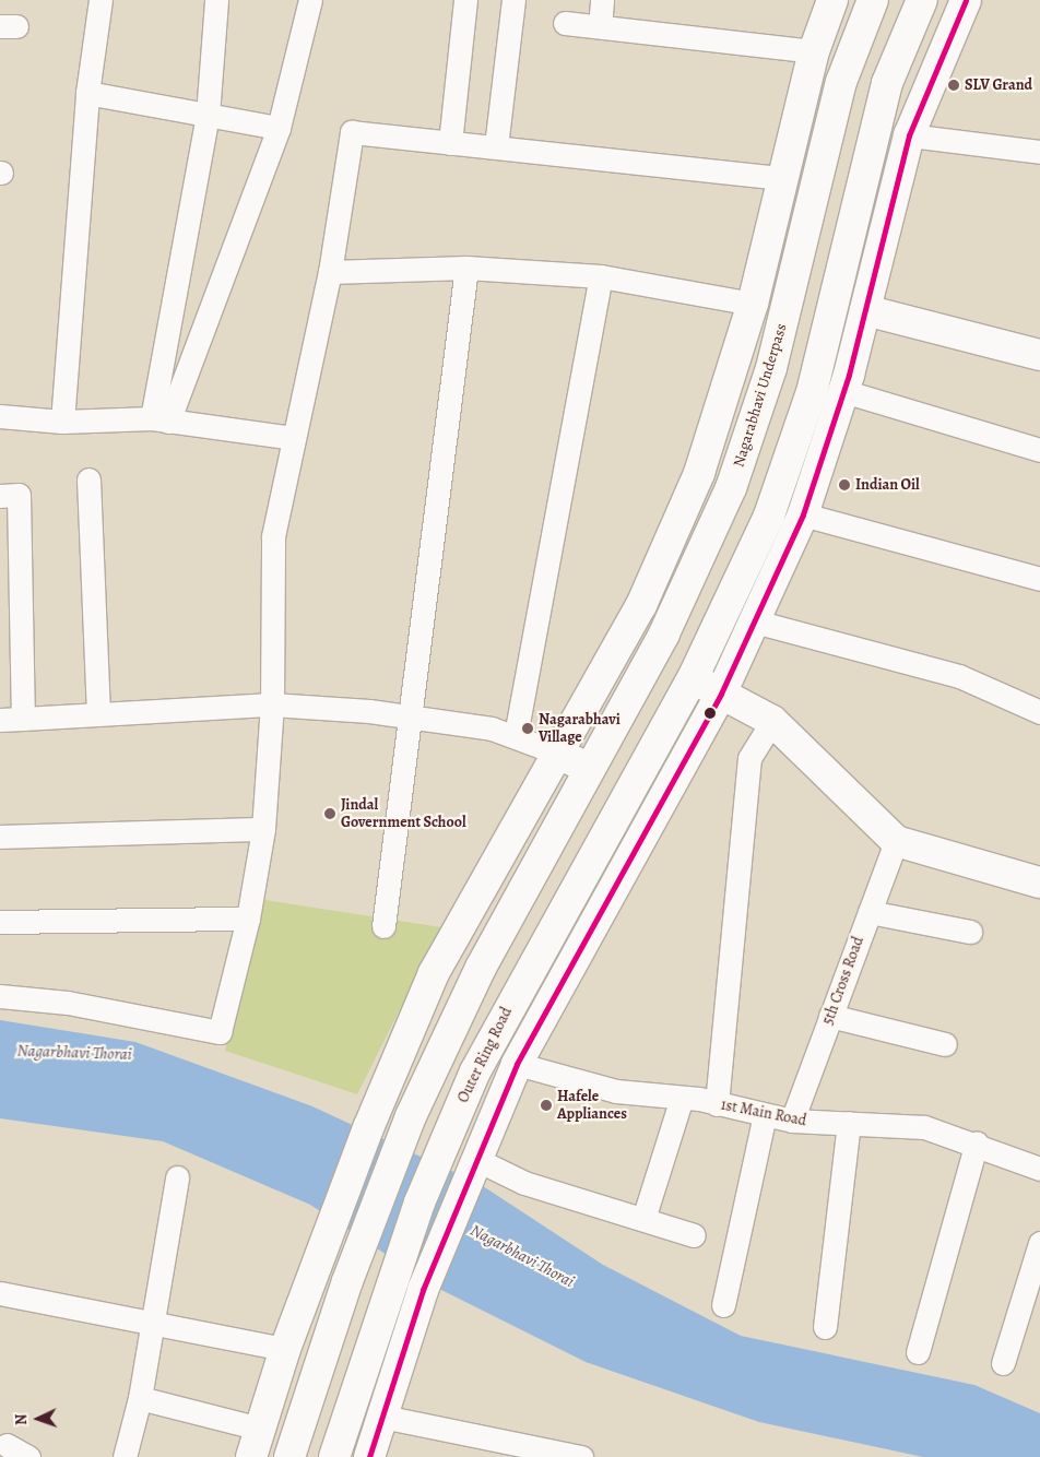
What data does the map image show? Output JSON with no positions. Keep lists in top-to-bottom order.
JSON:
{
  "streets": {
    "main road": ["Nagarabhavi Underpass", "Outer Ring Road"],
    "street": ["5th Cross Road", "1st Main Road"]
  },
  "crossings": [
    ["5th Cross Road", "1st Main Road"]
  ],
  "water": ["Nagarbhavi Thorai"],
  "places": [
    "SLV Grand",
    "Indian Oil",
    "Nagarabhavi Village",
    "Jindal Government School",
    "Hafele Appliances"
  ],
  "north": "left"
}
